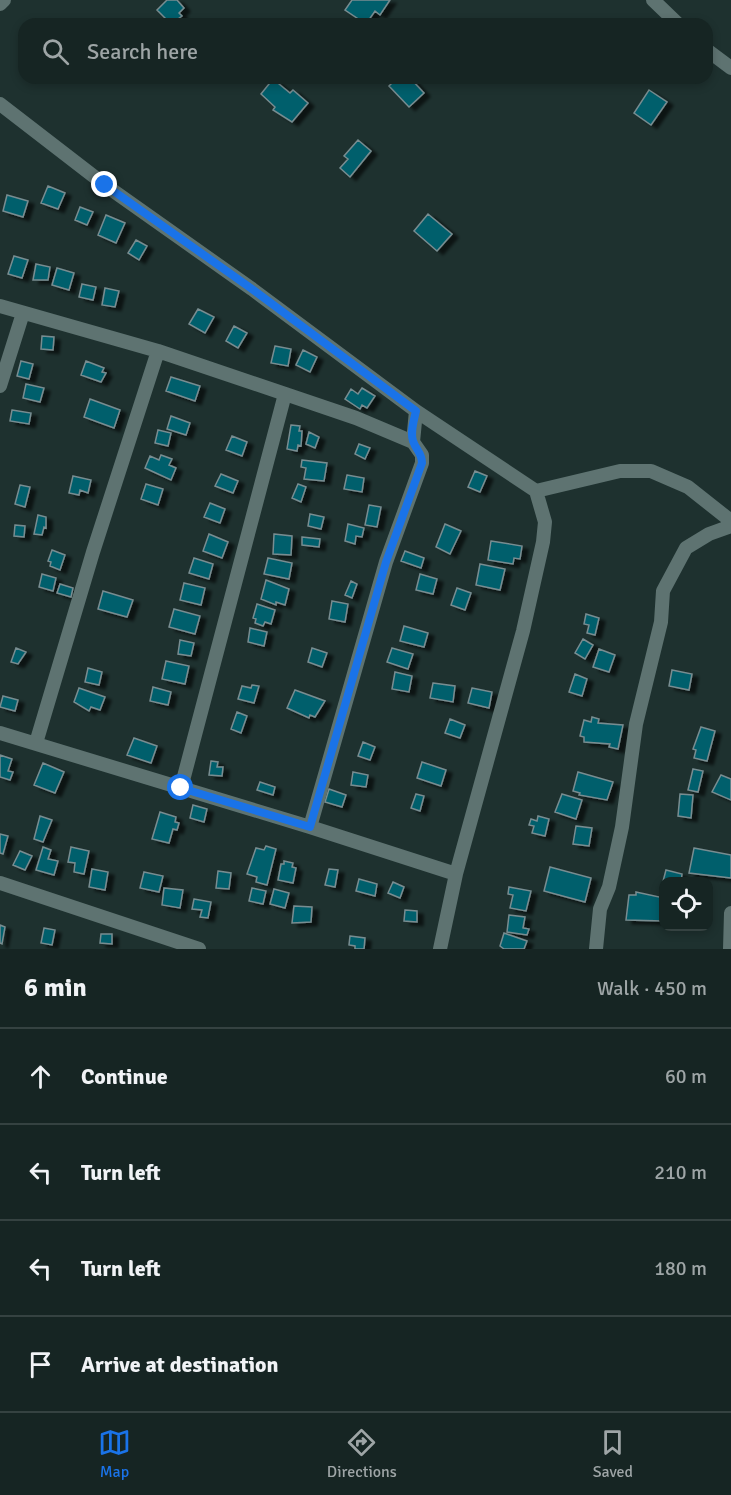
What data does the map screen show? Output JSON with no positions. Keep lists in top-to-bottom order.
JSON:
{
  "page": {
    "search": "Search here",
    "heading": ["6 min", "Walk · 450 m"],
    "list": [
      ["Continue", "60 m"],
      ["Turn left", "210 m"],
      ["Turn left", "180 m"],
      "Arrive at destination"
    ],
    "nav": ["Map", "Directions", "Saved"]
  }
}
